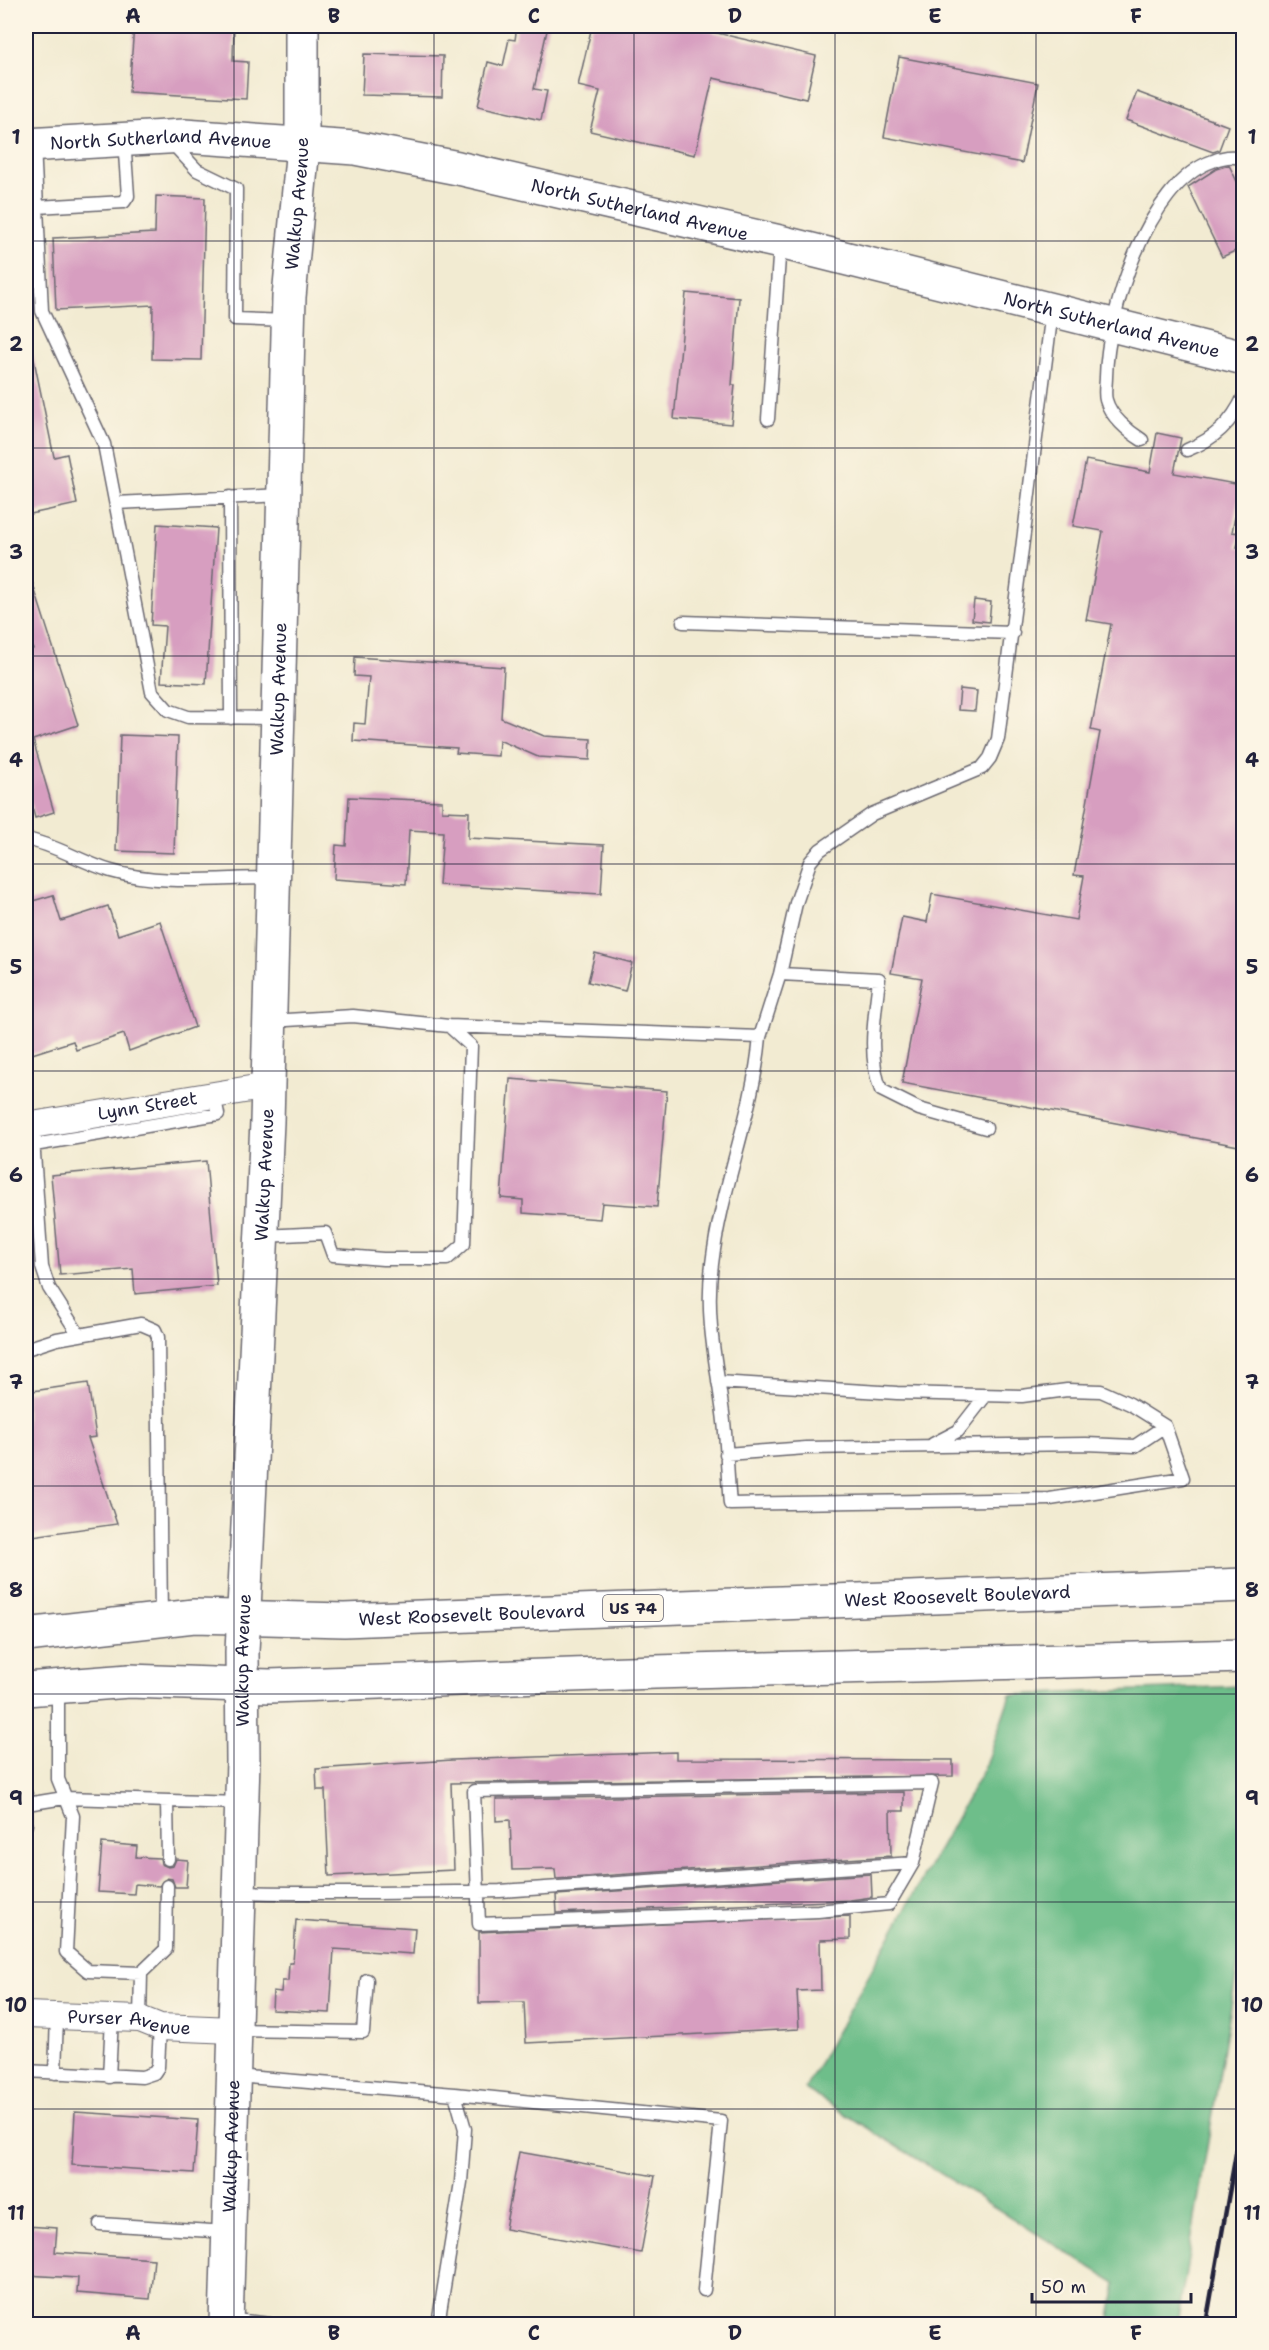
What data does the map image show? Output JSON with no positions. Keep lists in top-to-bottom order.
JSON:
{
  "streets": {
    "main road": [
      "North Sutherland Avenue",
      "Walkup Avenue",
      "West Roosevelt Boulevard",
      "US 74"
    ],
    "street": ["Lynn Street", "Purser Avenue"]
  },
  "crossings": [
    ["North Sutherland Avenue", "Walkup Avenue"],
    ["Walkup Avenue", "Lynn Street"],
    ["Walkup Avenue", "West Roosevelt Boulevard"],
    ["Walkup Avenue", "Purser Avenue"]
  ],
  "scale_bar": "50 m",
  "grid": {
    "columns": [
      "A",
      "B",
      "C",
      "D",
      "E",
      "F"
    ],
    "rows": [
      "1",
      "2",
      "3",
      "4",
      "5",
      "6",
      "7",
      "8",
      "9",
      "10",
      "11"
    ]
  }
}
